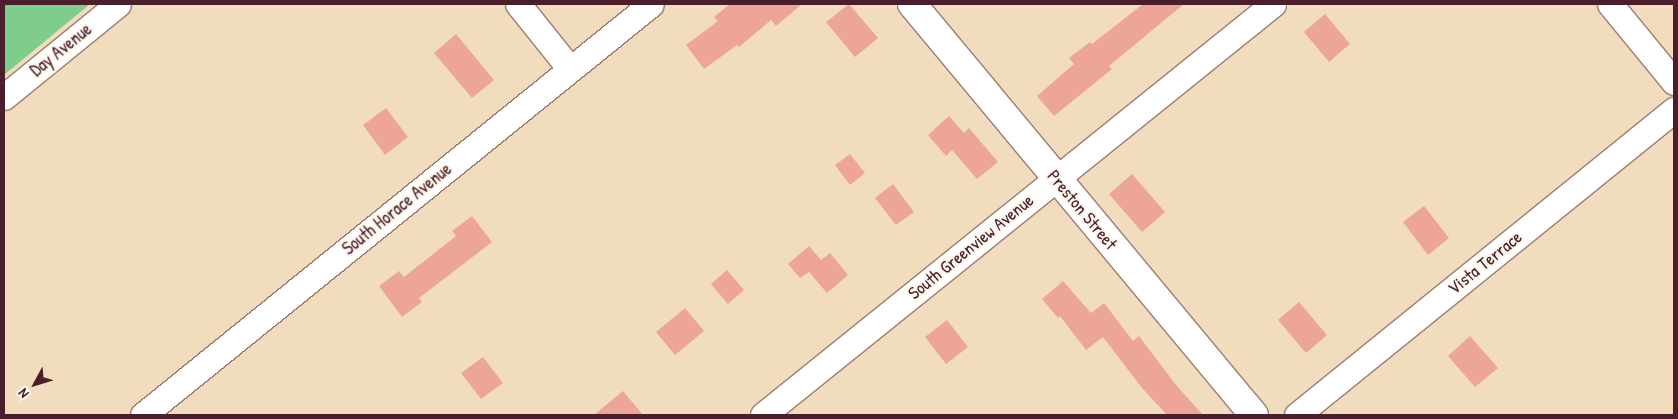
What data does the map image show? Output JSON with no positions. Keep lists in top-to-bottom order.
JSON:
{
  "streets": {
    "street": [
      "Day Avenue",
      "South Horace Avenue",
      "Preston Street",
      "South Greenview Avenue",
      "Vista Terrace"
    ]
  },
  "crossings": [
    ["Preston Street", "South Greenview Avenue"]
  ],
  "north": "bottom left"
}
